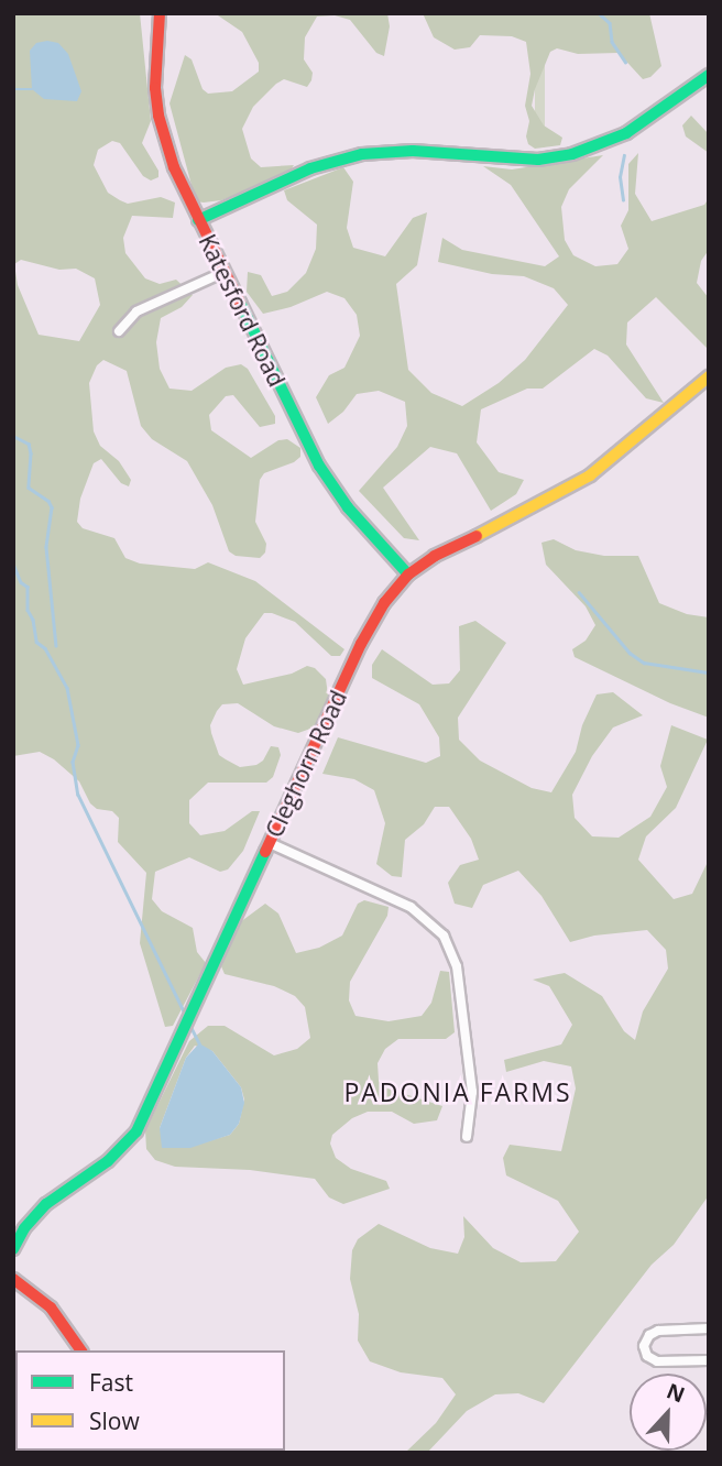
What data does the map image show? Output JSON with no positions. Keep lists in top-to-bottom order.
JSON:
{
  "streets": {
    "street": ["Katesford Road", "Cleghorn Road"]
  },
  "crossings": [
    ["Katesford Road", "Cleghorn Road"]
  ],
  "districts": ["PADONIA FARMS"],
  "legend": ["Fast", "Slow"],
  "north": "top"
}
